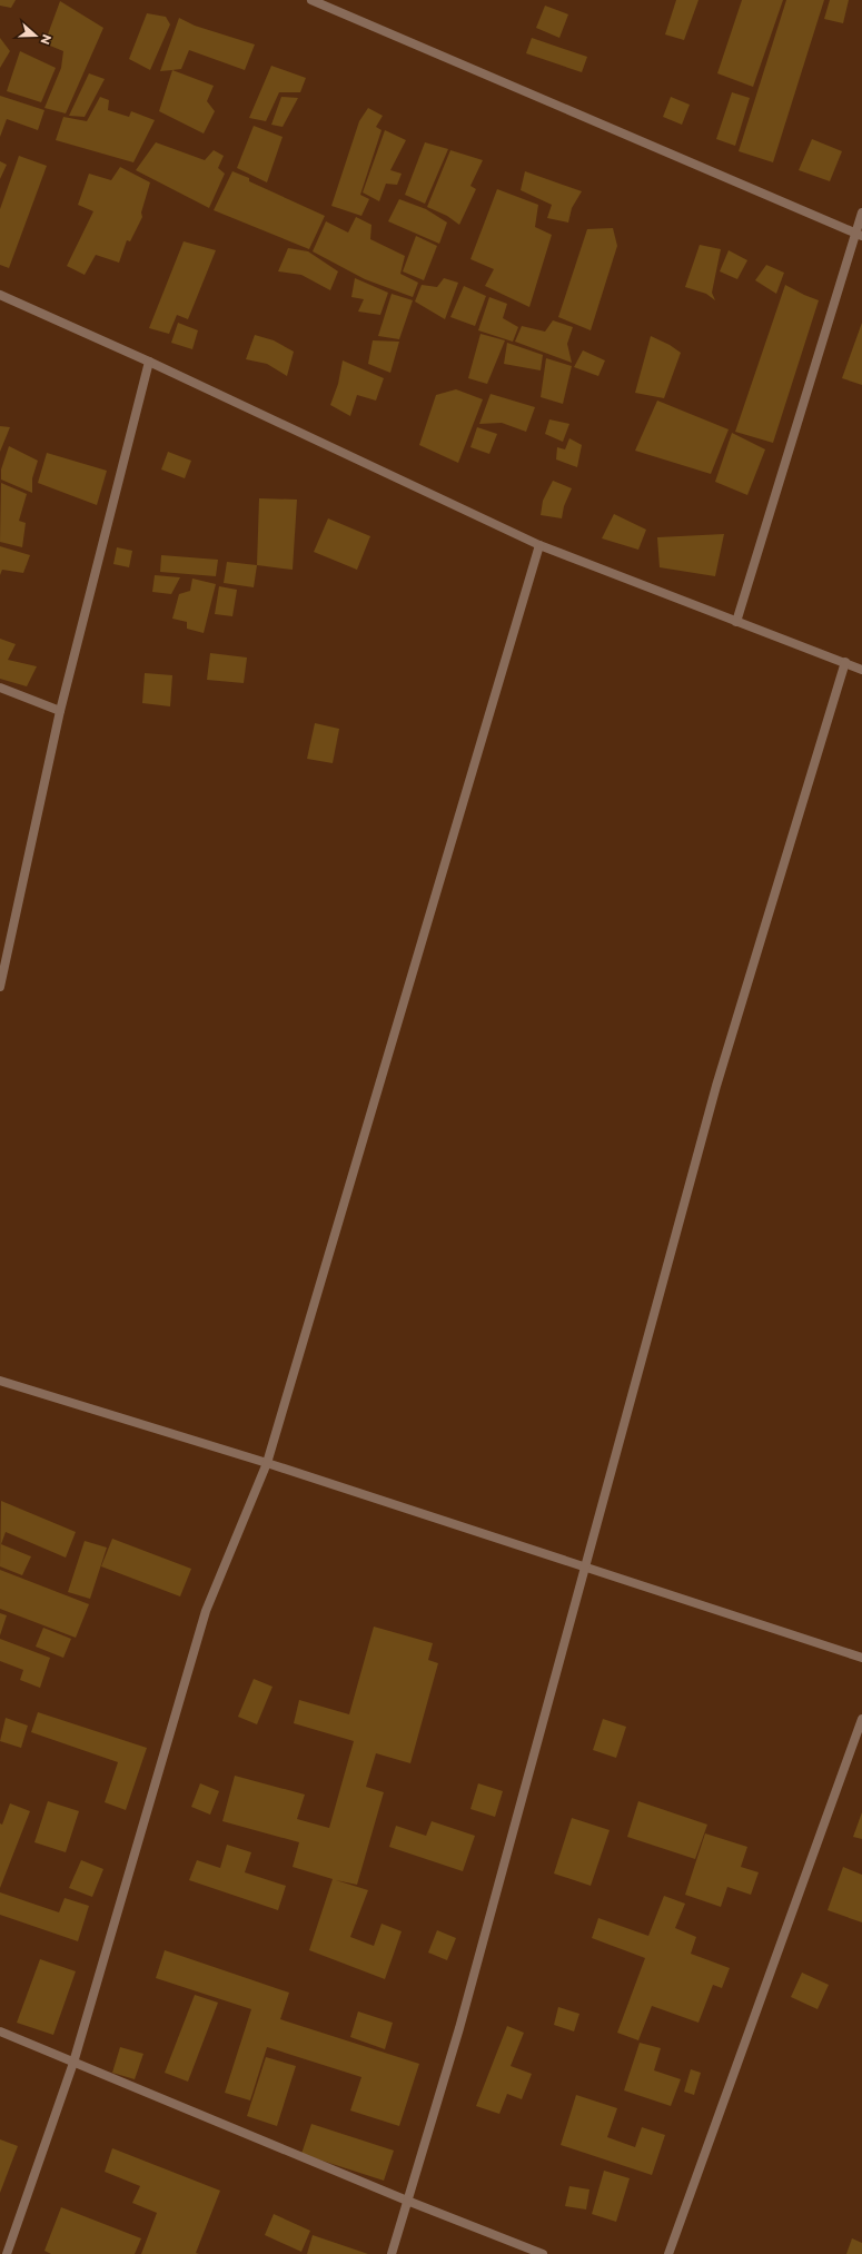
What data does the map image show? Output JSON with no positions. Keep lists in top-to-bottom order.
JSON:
{
  "north": "right"
}
